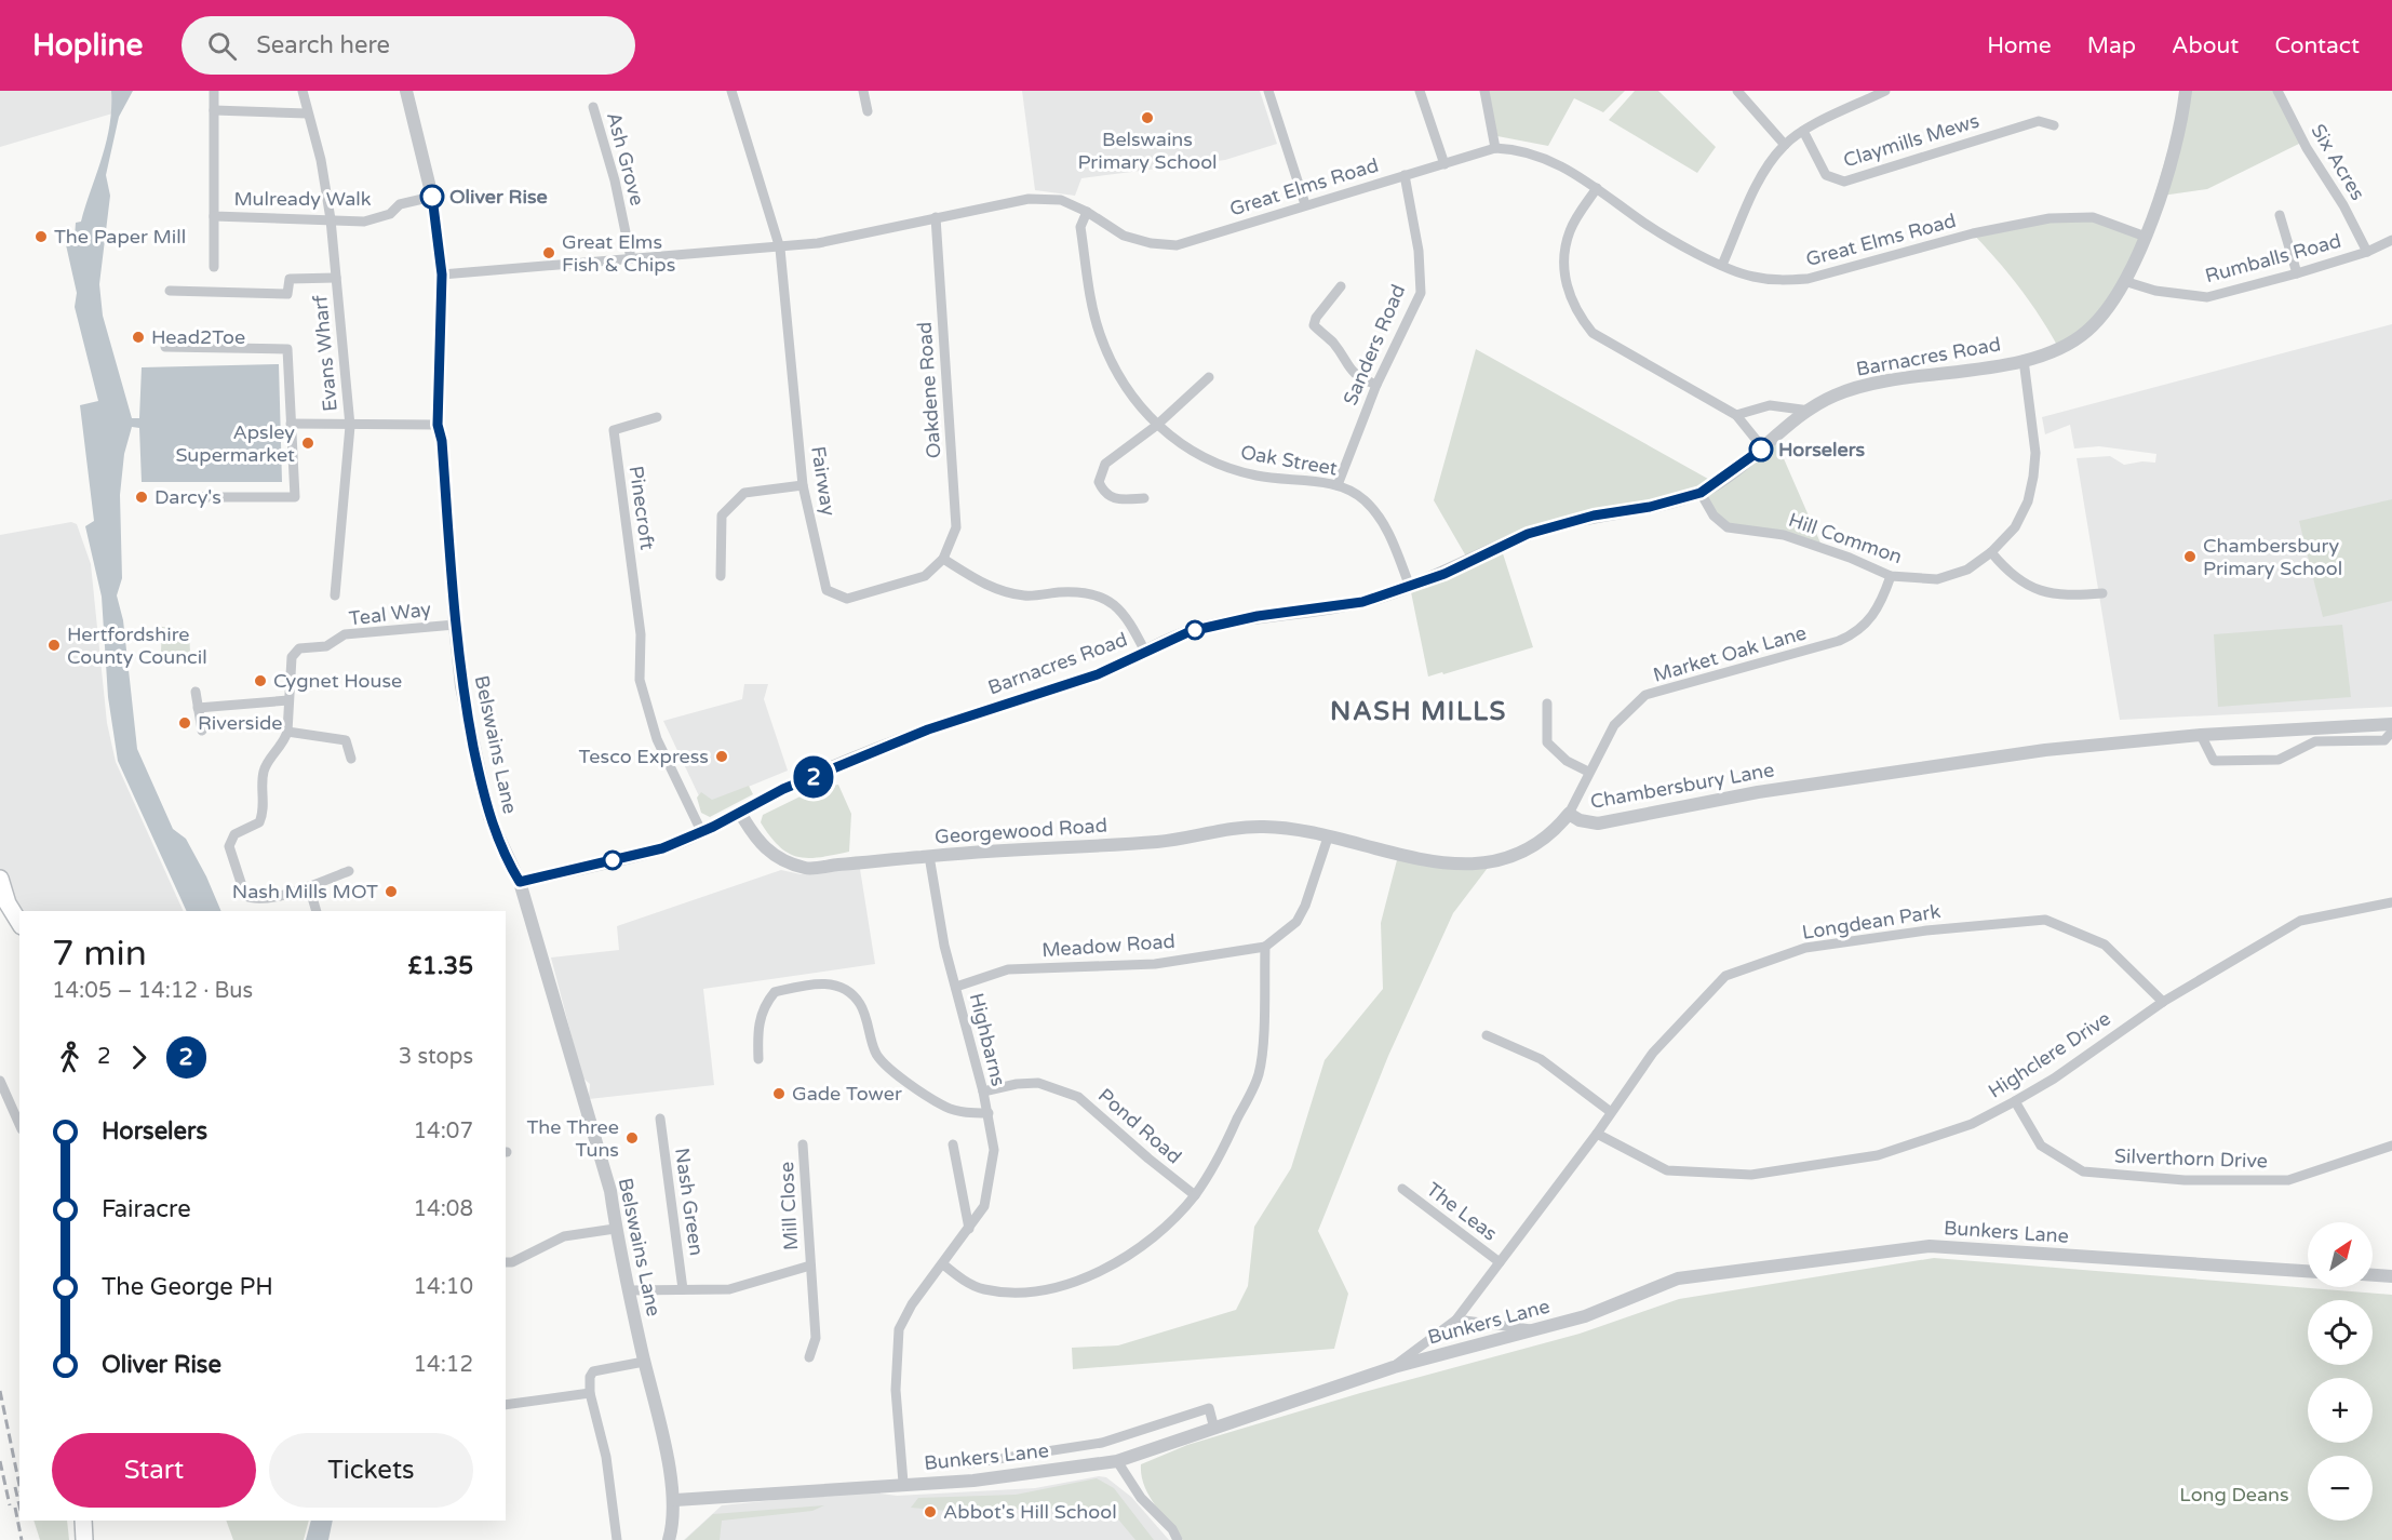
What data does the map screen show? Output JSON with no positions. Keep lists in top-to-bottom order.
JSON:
{
  "streets": {
    "street": [
      "Claymills Mews",
      "Ash Grove",
      "Six Acres",
      "Great Elms Road",
      "Mulready Walk",
      "Rumballs Road",
      "Sanders Road",
      "Evans Wharf",
      "Barnacres Road",
      "Oakdene Road",
      "Oak Street",
      "Fairway",
      "Pinecroft",
      "Hill Common",
      "Teal Way",
      "Market Oak Lane",
      "Belswains Lane",
      "Chambersbury Lane",
      "Georgewood Road",
      "Longdean Park",
      "Meadow Road",
      "Highbarns",
      "Highclere Drive",
      "Pond Road",
      "Silverthorn Drive",
      "Nash Green",
      "Mill Close",
      "The Leas",
      "Bunkers Lane"
    ]
  },
  "crossings": [
    ["Ash Grove", "Great Elms Road"],
    ["Six Acres", "Rumballs Road"],
    ["Great Elms Road", "Sanders Road"],
    ["Great Elms Road", "Barnacres Road"],
    ["Great Elms Road", "Oakdene Road"],
    ["Great Elms Road", "Oak Street"],
    ["Great Elms Road", "Fairway"],
    ["Great Elms Road", "Belswains Lane"],
    ["Mulready Walk", "Evans Wharf"],
    ["Mulready Walk", "Belswains Lane"],
    ["Rumballs Road", "Barnacres Road"],
    ["Sanders Road", "Oak Street"],
    ["Barnacres Road", "Oak Street"],
    ["Barnacres Road", "Pinecroft"],
    ["Barnacres Road", "Hill Common"],
    ["Barnacres Road", "Belswains Lane"],
    ["Barnacres Road", "Georgewood Road"],
    ["Oakdene Road", "Fairway"],
    ["Hill Common", "Market Oak Lane"],
    ["Teal Way", "Belswains Lane"],
    ["Market Oak Lane", "Chambersbury Lane"],
    ["Belswains Lane", "Mill Close"],
    ["Belswains Lane", "Bunkers Lane"],
    ["Chambersbury Lane", "Georgewood Road"],
    ["Georgewood Road", "Highbarns"],
    ["Longdean Park", "Highclere Drive"],
    ["Longdean Park", "The Leas"],
    ["Longdean Park", "Bunkers Lane"],
    ["Meadow Road", "Highbarns"],
    ["Highbarns", "Pond Road"],
    ["Highclere Drive", "Silverthorn Drive"],
    ["Nash Green", "Mill Close"]
  ],
  "districts": ["NASH MILLS"],
  "parks": ["Long Deans"],
  "places": [
    "Belswains Primary School",
    "Oliver Rise",
    "The Paper Mill",
    "Great Elms Fish & Chips",
    "Head2Toe",
    "Apsley Supermarket",
    "Horselers",
    "Darcy's",
    "Chambersbury Primary School",
    "Hertfordshire County Council",
    "Cygnet House",
    "Riverside",
    "Tesco Express",
    "Nash Mills MOT",
    "Gade Tower",
    "The Three Tuns",
    "Abbot's Hill School"
  ],
  "lines": ["bus line 2"],
  "north": "top right",
  "page": {
    "header": "Hopline",
    "search": "Search here",
    "nav": [
      "Home",
      "Map",
      "About",
      "Contact"
    ],
    "on_map": "2",
    "heading": ["7 min", "14:05 – 14:12 · Bus", "£1.35"],
    "legs": ["2", "2", "3 stops"],
    "list": [
      {
        "name": "Horselers",
        "value": "14:07"
      },
      {
        "name": "Fairacre",
        "value": "14:08"
      },
      {
        "name": "The George PH",
        "value": "14:10"
      },
      {
        "name": "Oliver Rise",
        "value": "14:12"
      }
    ],
    "map_buttons": ["+", "−"],
    "buttons": ["Start", "Tickets"]
  }
}
